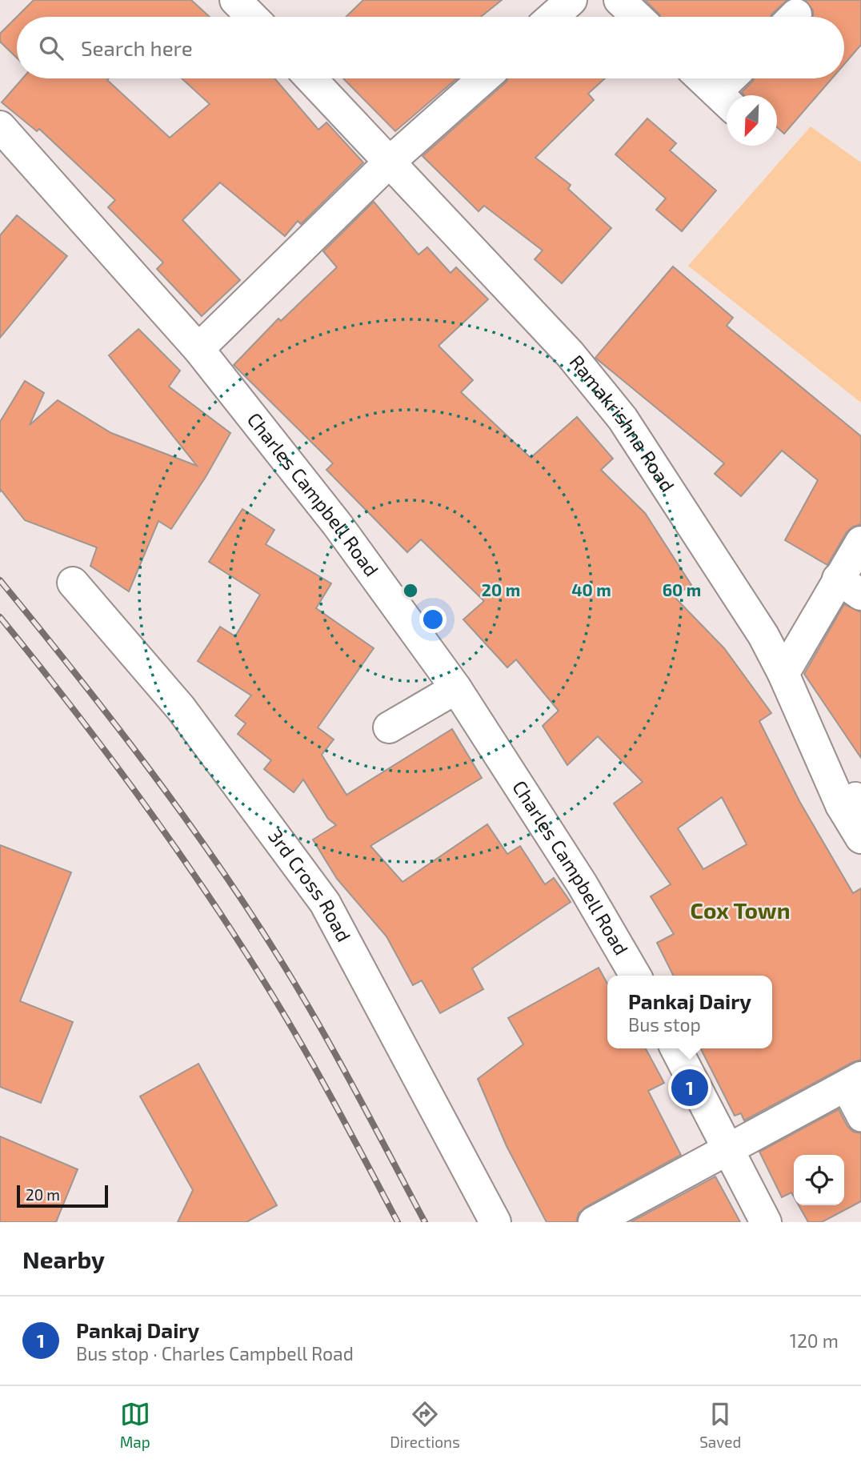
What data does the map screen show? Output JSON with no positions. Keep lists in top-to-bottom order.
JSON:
{
  "streets": {
    "street": ["Ramakrishna Road", "Charles Campbell Road", "3rd Cross Road"]
  },
  "districts": ["Cox Town"],
  "scale_bar": "20 m",
  "north": "bottom left",
  "page": {
    "search": "Search here",
    "popup": ["Pankaj Dairy", "Bus stop"],
    "pins": "1",
    "scale": "20 m",
    "heading": "Nearby",
    "list": [
      {
        "mark": "1",
        "name": "Pankaj Dairy",
        "note": "Bus stop · Charles Campbell Road",
        "value": "120 m"
      }
    ],
    "nav": ["Map", "Directions", "Saved"]
  },
  "rings": ["20 m", "40 m", "60 m"]
}
